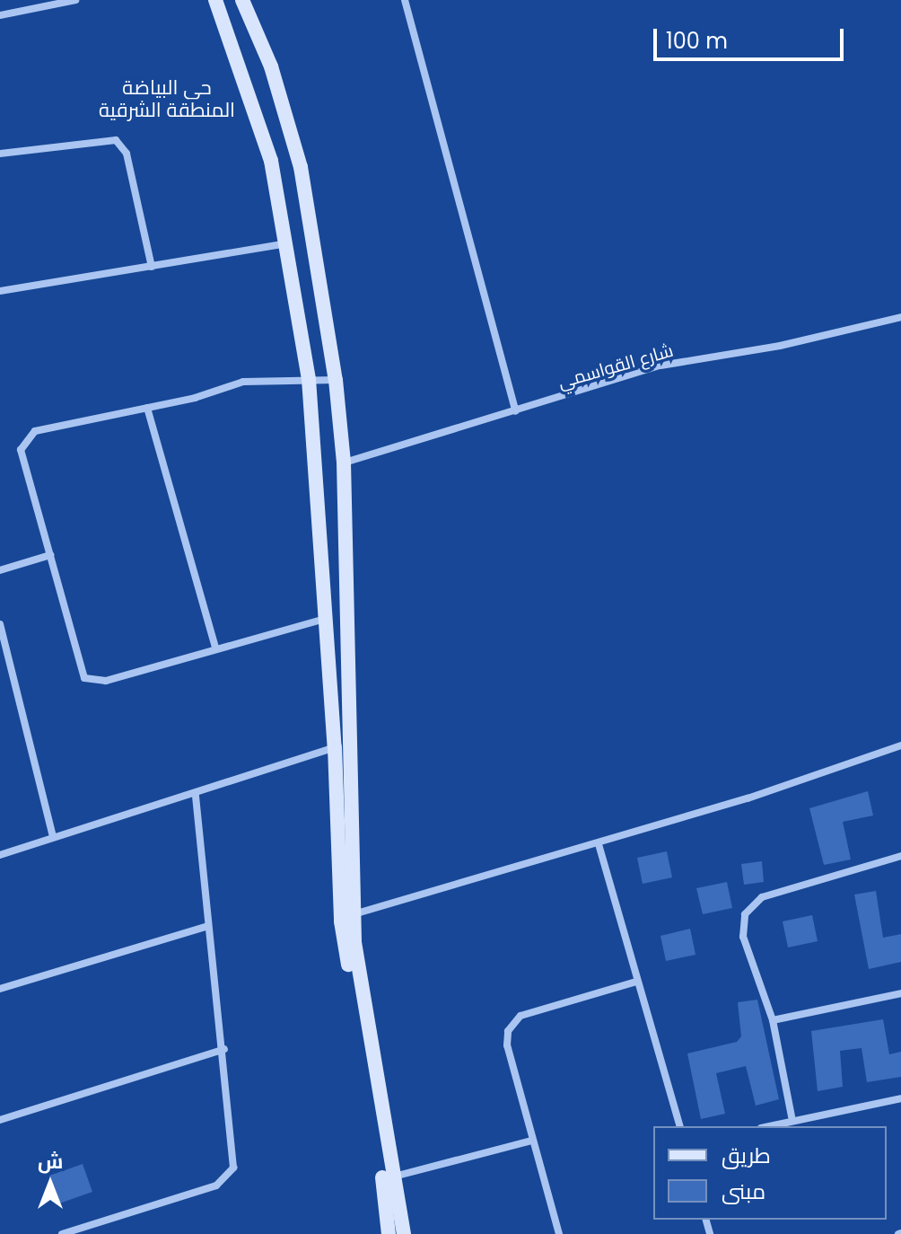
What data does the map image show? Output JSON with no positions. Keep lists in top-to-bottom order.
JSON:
{
  "streets": {
    "street": ["شارع القواسمي"]
  },
  "districts": ["حي البياضة المنطقة الشرقية"],
  "legend": ["طريق", "مبنى"],
  "scale_bar": "100 m",
  "north": "top"
}
